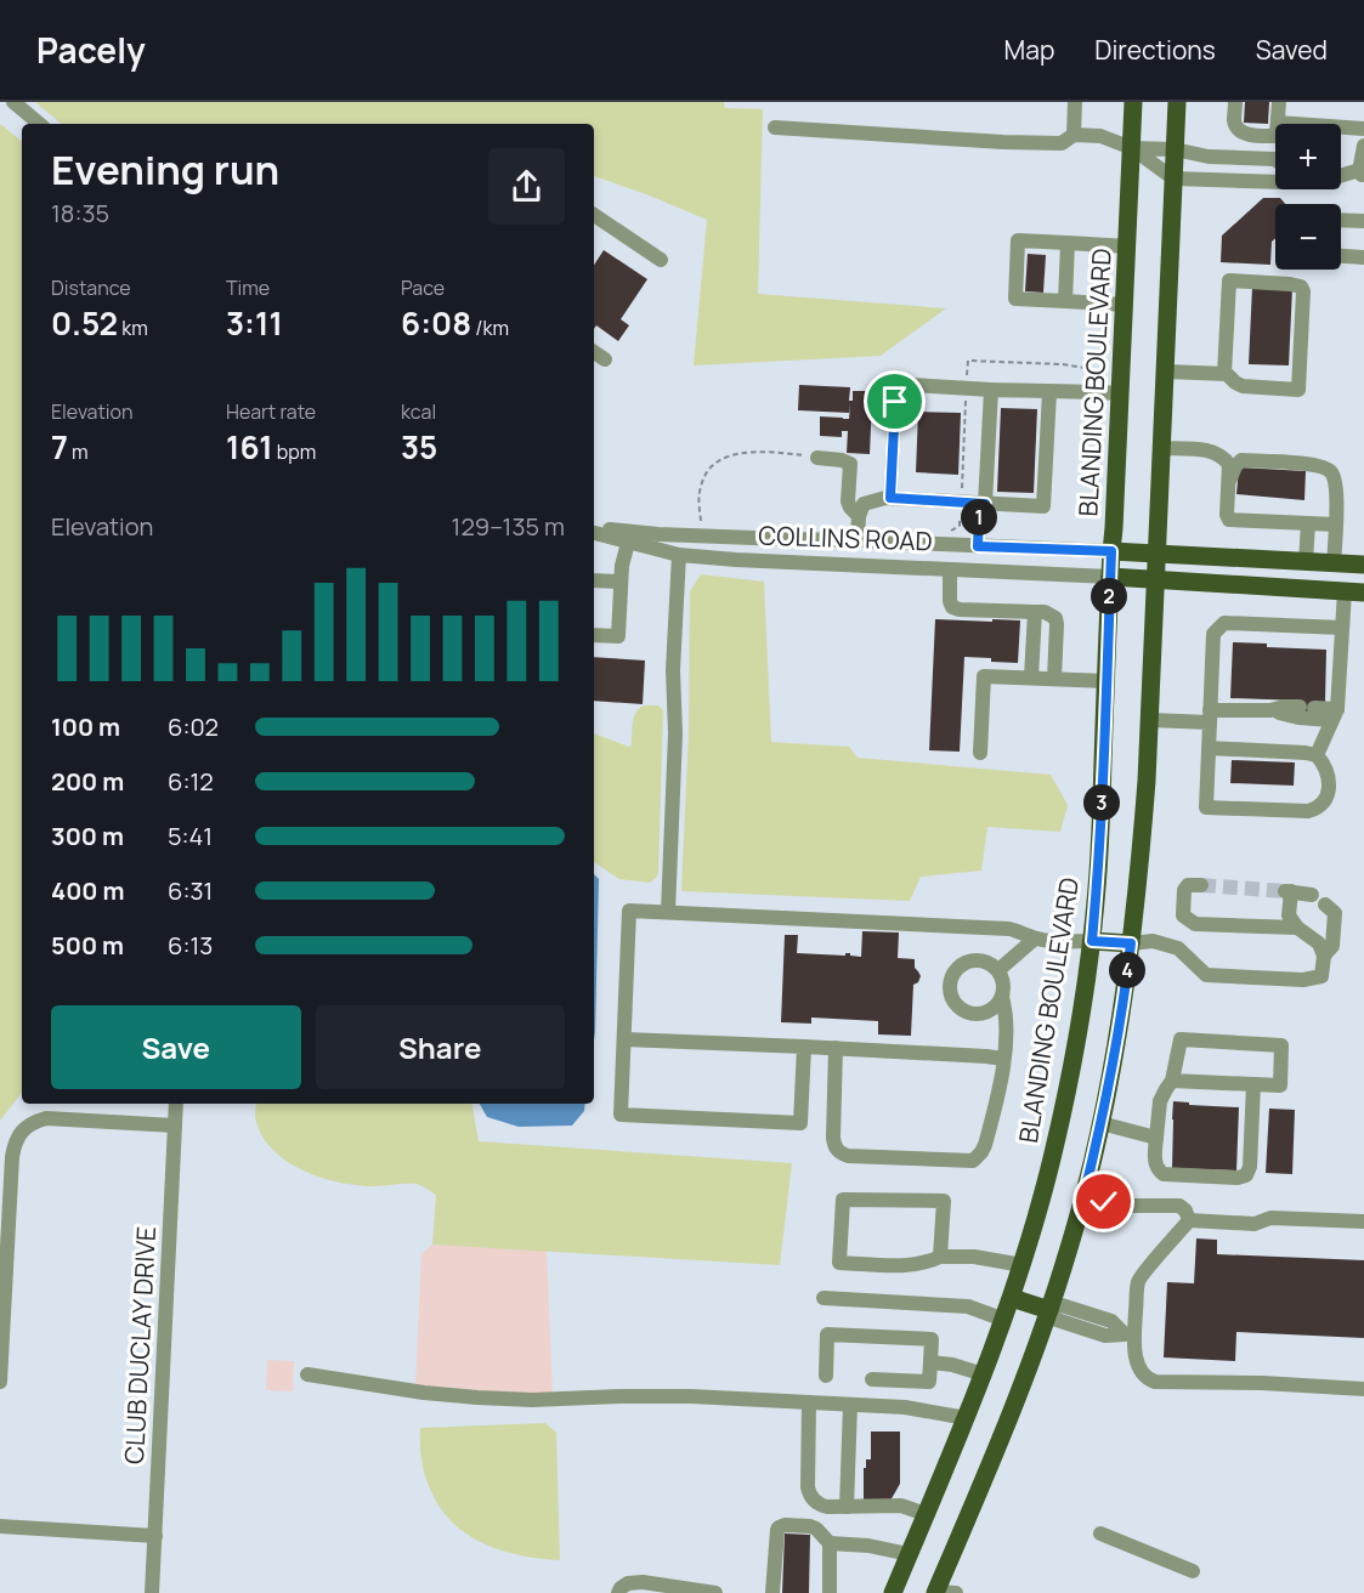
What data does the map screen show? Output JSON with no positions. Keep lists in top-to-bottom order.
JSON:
{
  "streets": {
    "main road": ["BLANDING BOULEVARD", "COLLINS ROAD"],
    "street": ["CLUB DUCLAY DRIVE"]
  },
  "crossings": [
    ["BLANDING BOULEVARD", "COLLINS ROAD"]
  ],
  "page": {
    "header": "Pacely",
    "nav": ["Map", "Directions", "Saved"],
    "map_buttons": ["+", "−"],
    "heading": ["Evening run", "18:35"],
    "stats": [
      ["Distance", "0.52 km"],
      ["Time", "3:11"],
      ["Pace", "6:08 /km"],
      ["Elevation", "7 m"],
      ["Heart rate", "161 bpm"],
      ["kcal", "35"]
    ],
    "chart": ["Elevation", "129–135 m"],
    "pins": [
      "1",
      "2",
      "3",
      "4"
    ],
    "list": [
      {
        "name": "100 m",
        "note": "6:02"
      },
      {
        "name": "200 m",
        "note": "6:12"
      },
      {
        "name": "300 m",
        "note": "5:41"
      },
      {
        "name": "400 m",
        "note": "6:31"
      },
      {
        "name": "500 m",
        "note": "6:13"
      }
    ],
    "buttons": ["Save", "Share"]
  }
}
